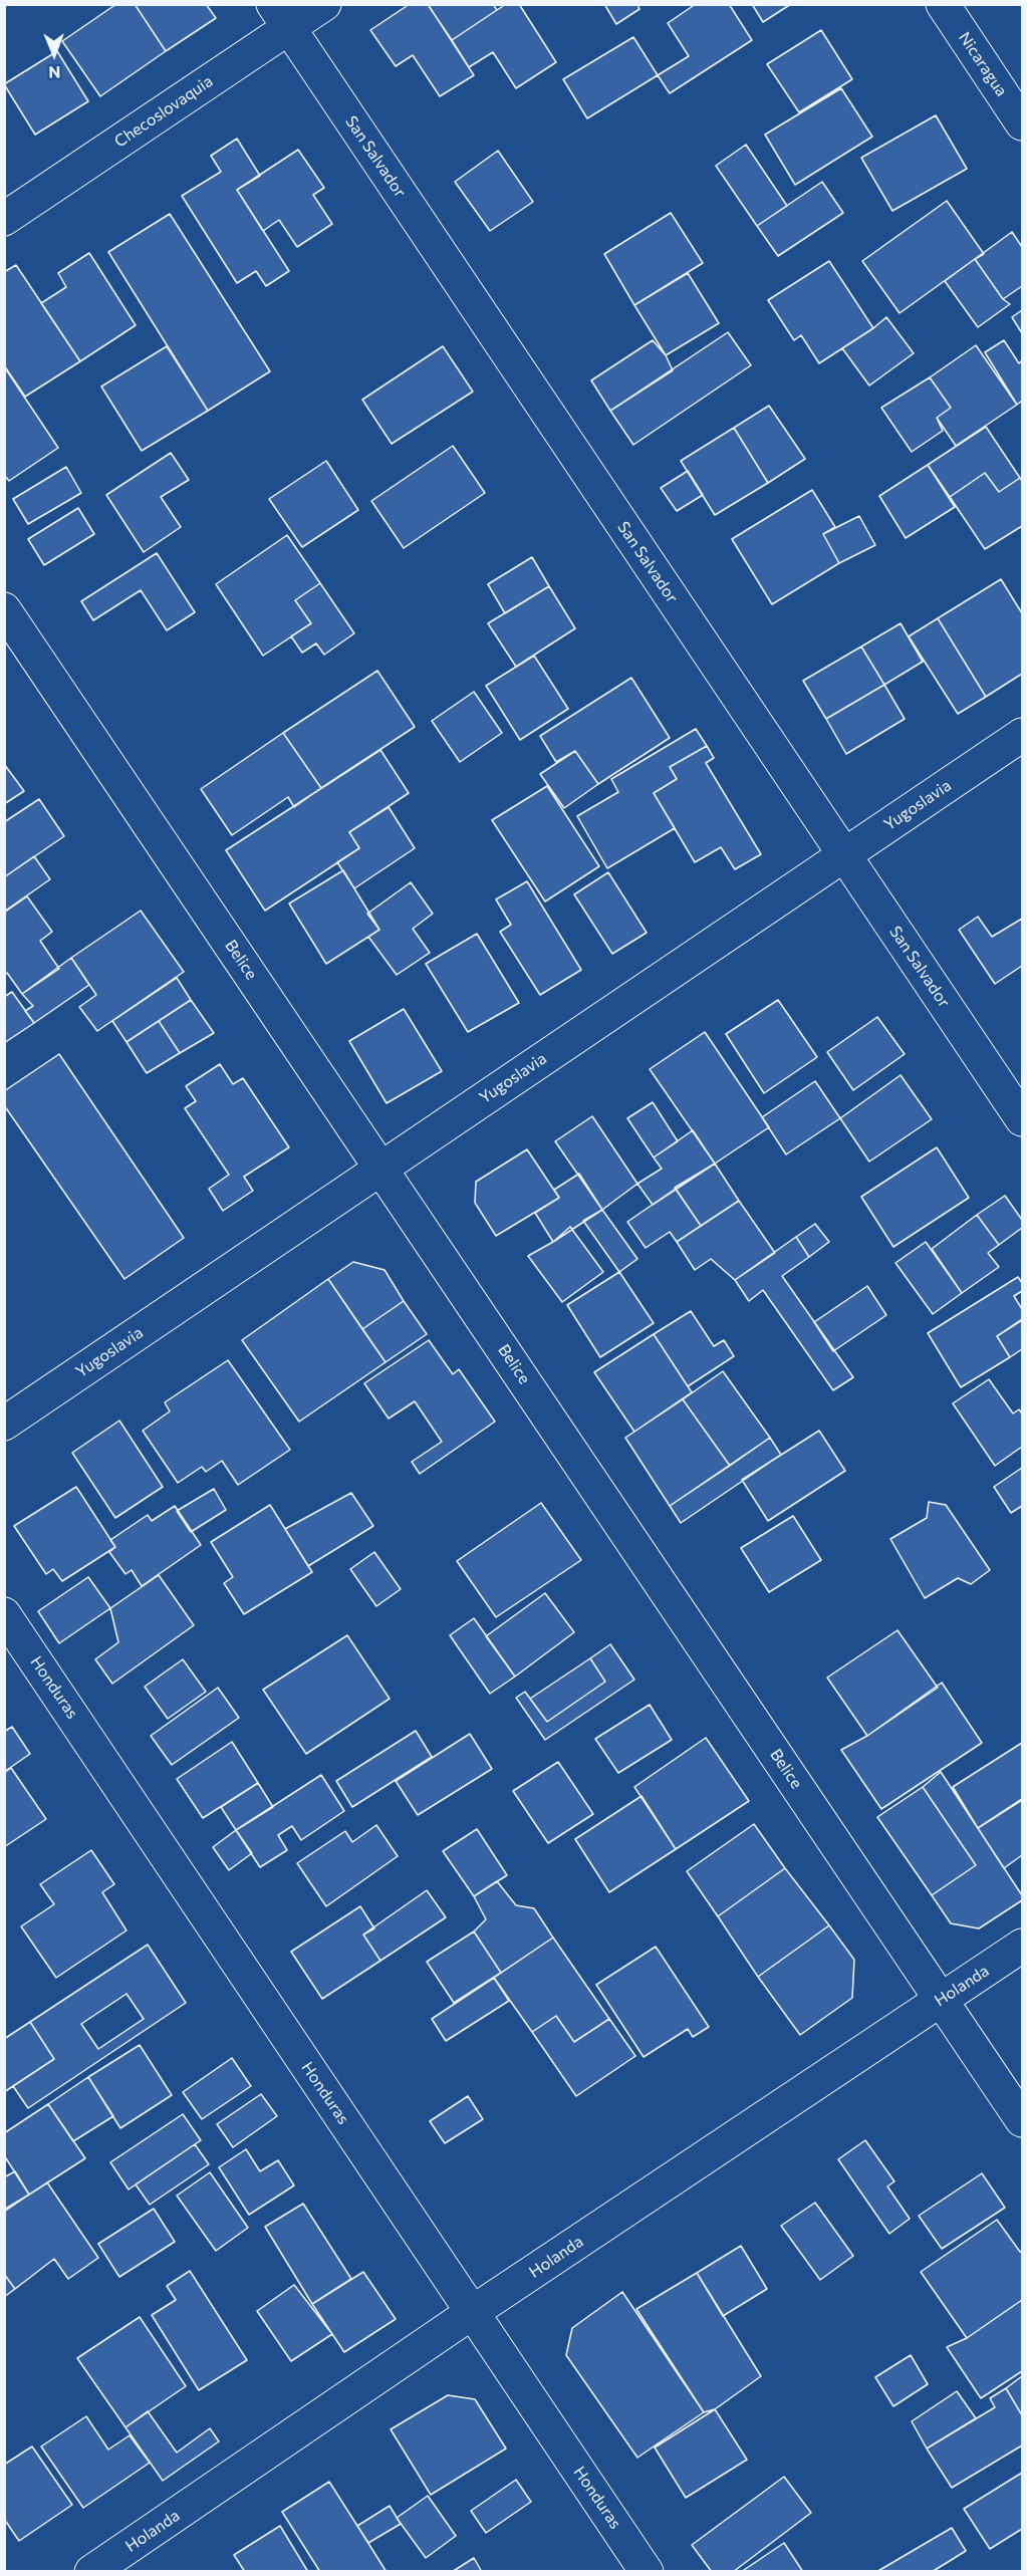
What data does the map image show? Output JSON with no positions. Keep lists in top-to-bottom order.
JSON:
{
  "streets": {
    "street": [
      "Nicaragua",
      "Checoslovaquia",
      "San Salvador",
      "Yugoslavia",
      "Belice",
      "Honduras",
      "Holanda"
    ]
  },
  "crossings": [
    ["Checoslovaquia", "San Salvador"],
    ["San Salvador", "Yugoslavia"],
    ["Yugoslavia", "Belice"],
    ["Belice", "Holanda"],
    ["Honduras", "Holanda"]
  ],
  "north": "bottom"
}
